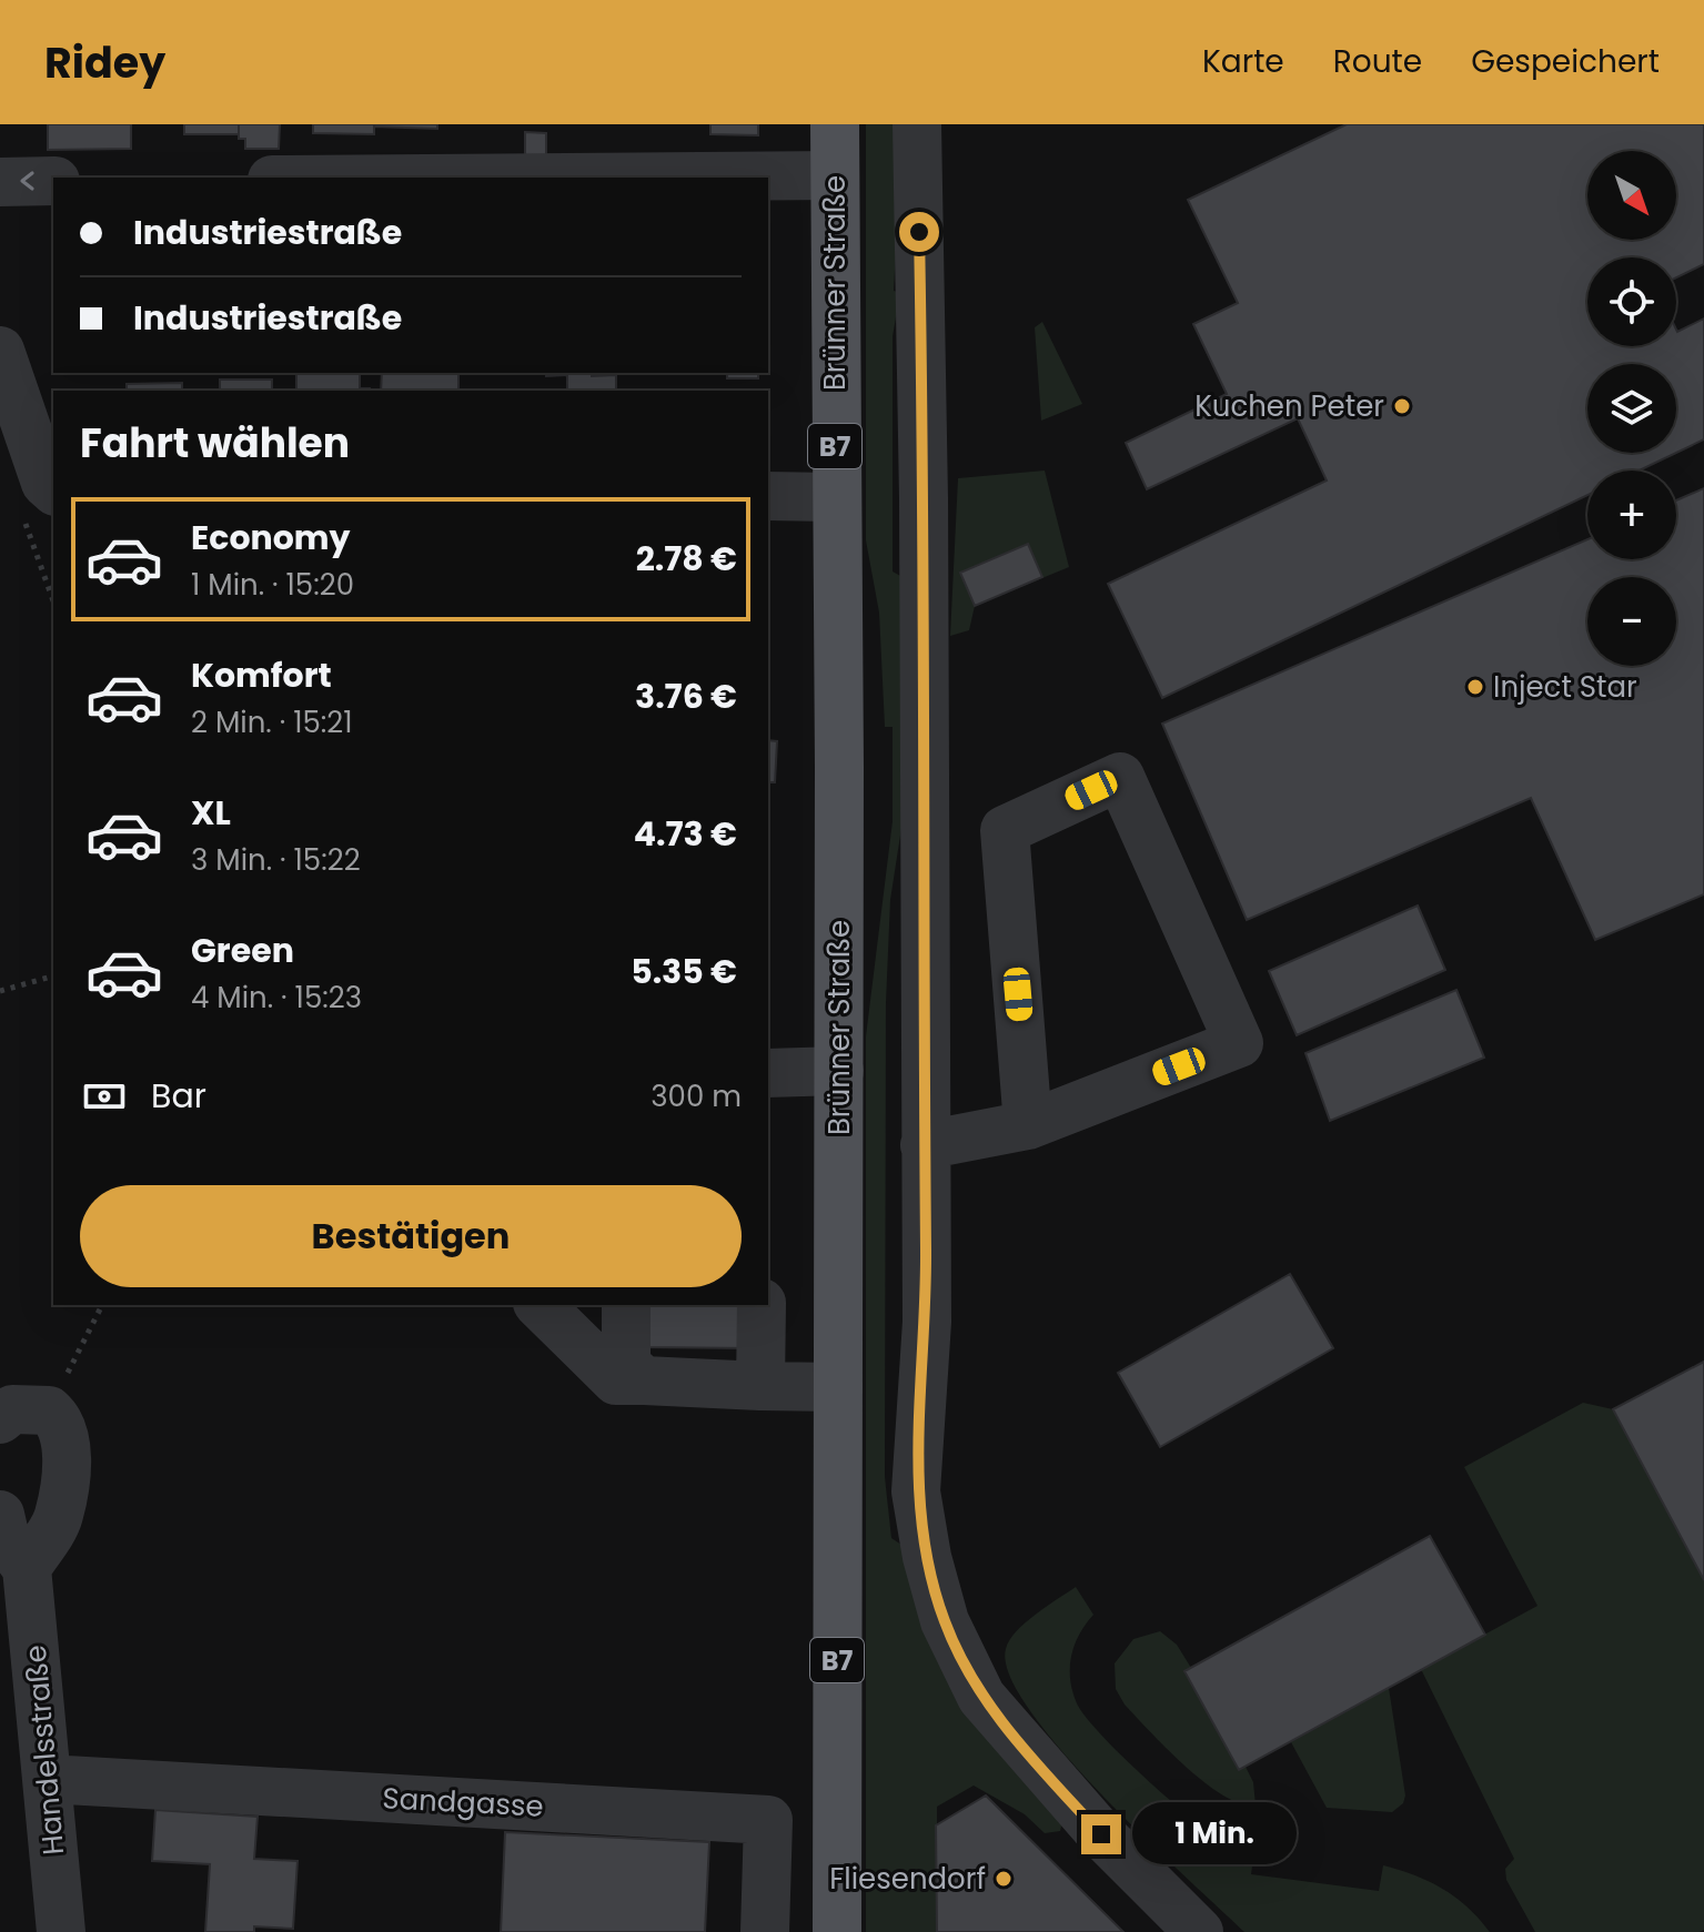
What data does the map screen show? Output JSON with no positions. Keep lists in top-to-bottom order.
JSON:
{
  "streets": {
    "main road": ["Brünner Straße", "B7"],
    "street": ["Handelsstraße", "Sandgasse"]
  },
  "crossings": [
    ["Handelsstraße", "Sandgasse"]
  ],
  "places": ["Kuchen Peter", "Inject Star", "Fliesendorf"],
  "north": "bottom right",
  "page": {
    "header": "Ridey",
    "nav": ["Karte", "Route", "Gespeichert"],
    "map_buttons": ["+", "−"],
    "banner": ["Industriestraße", "Industriestraße"],
    "heading": "Fahrt wählen",
    "list": [
      {
        "name": "Economy",
        "note": "1 Min. · 15:20",
        "value": "2.78 €"
      },
      {
        "name": "Komfort",
        "note": "2 Min. · 15:21",
        "value": "3.76 €"
      },
      {
        "name": "XL",
        "note": "3 Min. · 15:22",
        "value": "4.73 €"
      },
      {
        "name": "Green",
        "note": "4 Min. · 15:23",
        "value": "5.35 €"
      }
    ],
    "pay": ["Bar", "300 m"],
    "buttons": "Bestätigen",
    "bubble": "1 Min."
  }
}
